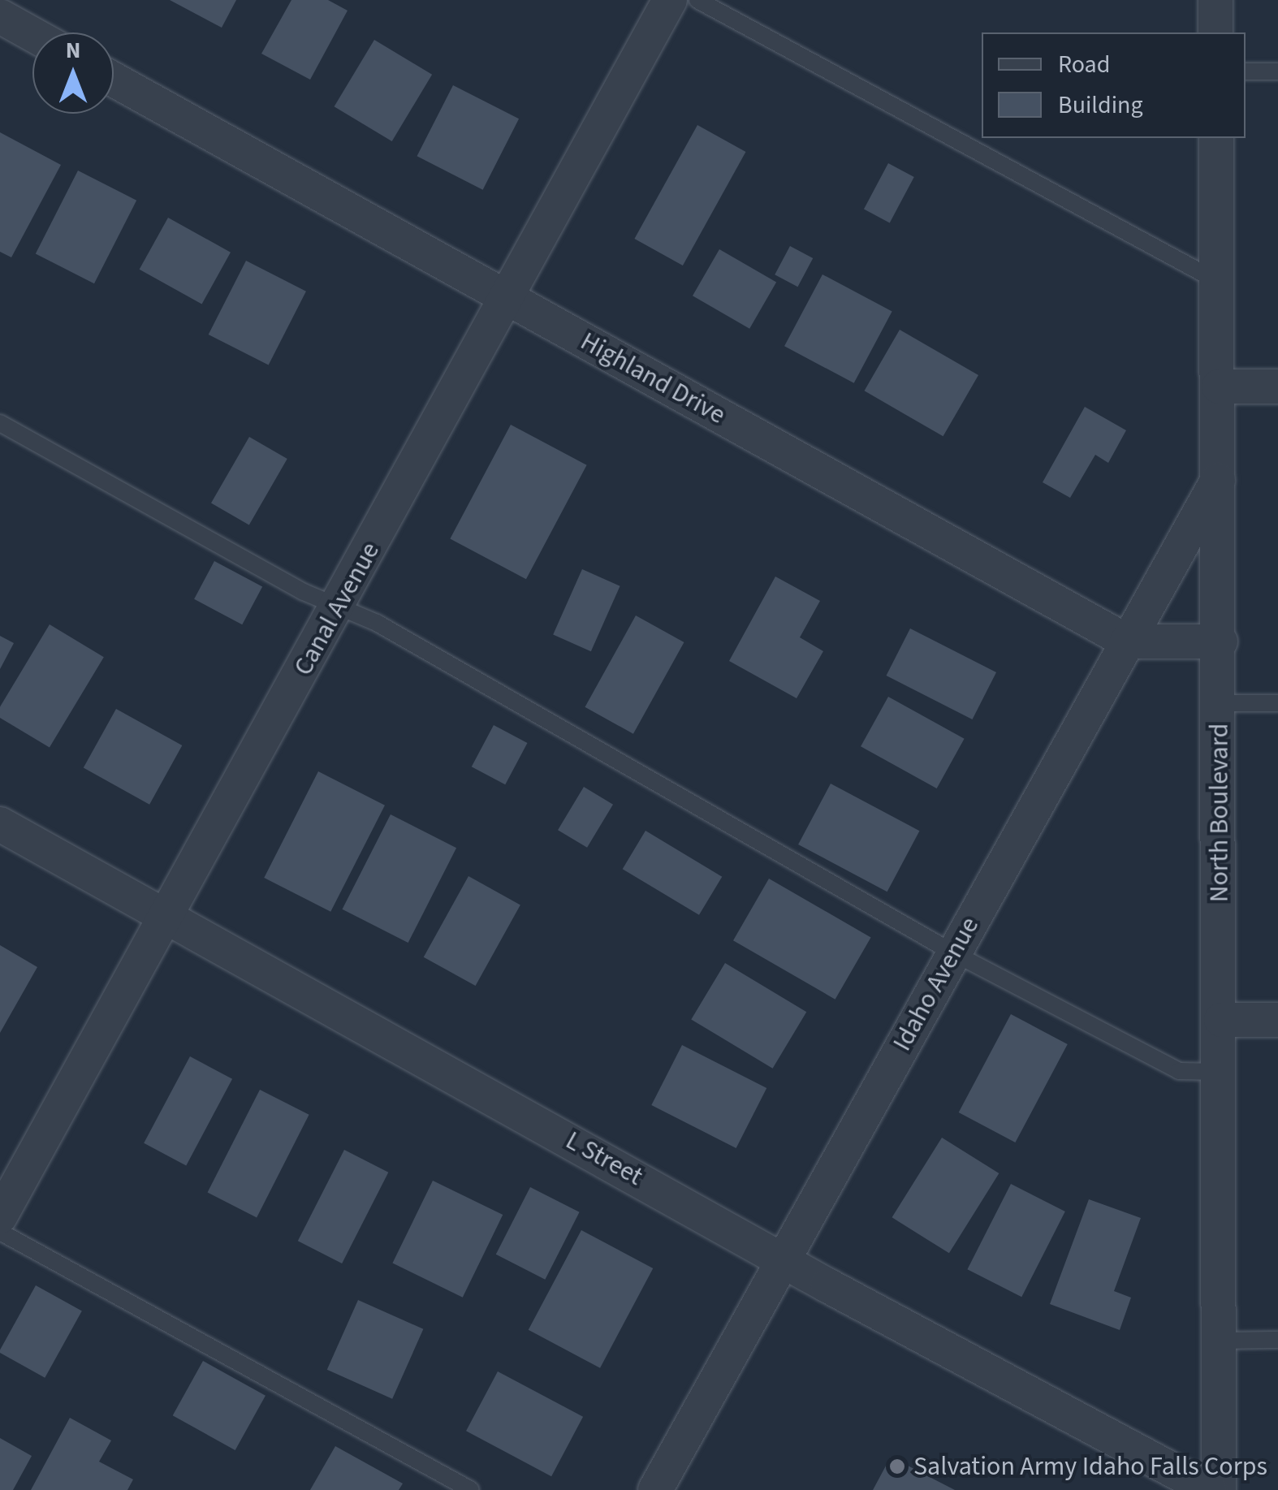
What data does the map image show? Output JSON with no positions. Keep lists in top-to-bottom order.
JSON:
{
  "streets": {
    "street": [
      "Highland Drive",
      "Canal Avenue",
      "North Boulevard",
      "Idaho Avenue",
      "L Street"
    ]
  },
  "crossings": [
    ["Highland Drive", "Canal Avenue"],
    ["Highland Drive", "North Boulevard"],
    ["Highland Drive", "Idaho Avenue"],
    ["Canal Avenue", "L Street"],
    ["North Boulevard", "Idaho Avenue"],
    ["Idaho Avenue", "L Street"]
  ],
  "places": ["Salvation Army Idaho Falls Corps"],
  "legend": ["Road", "Building"],
  "north": "top"
}
